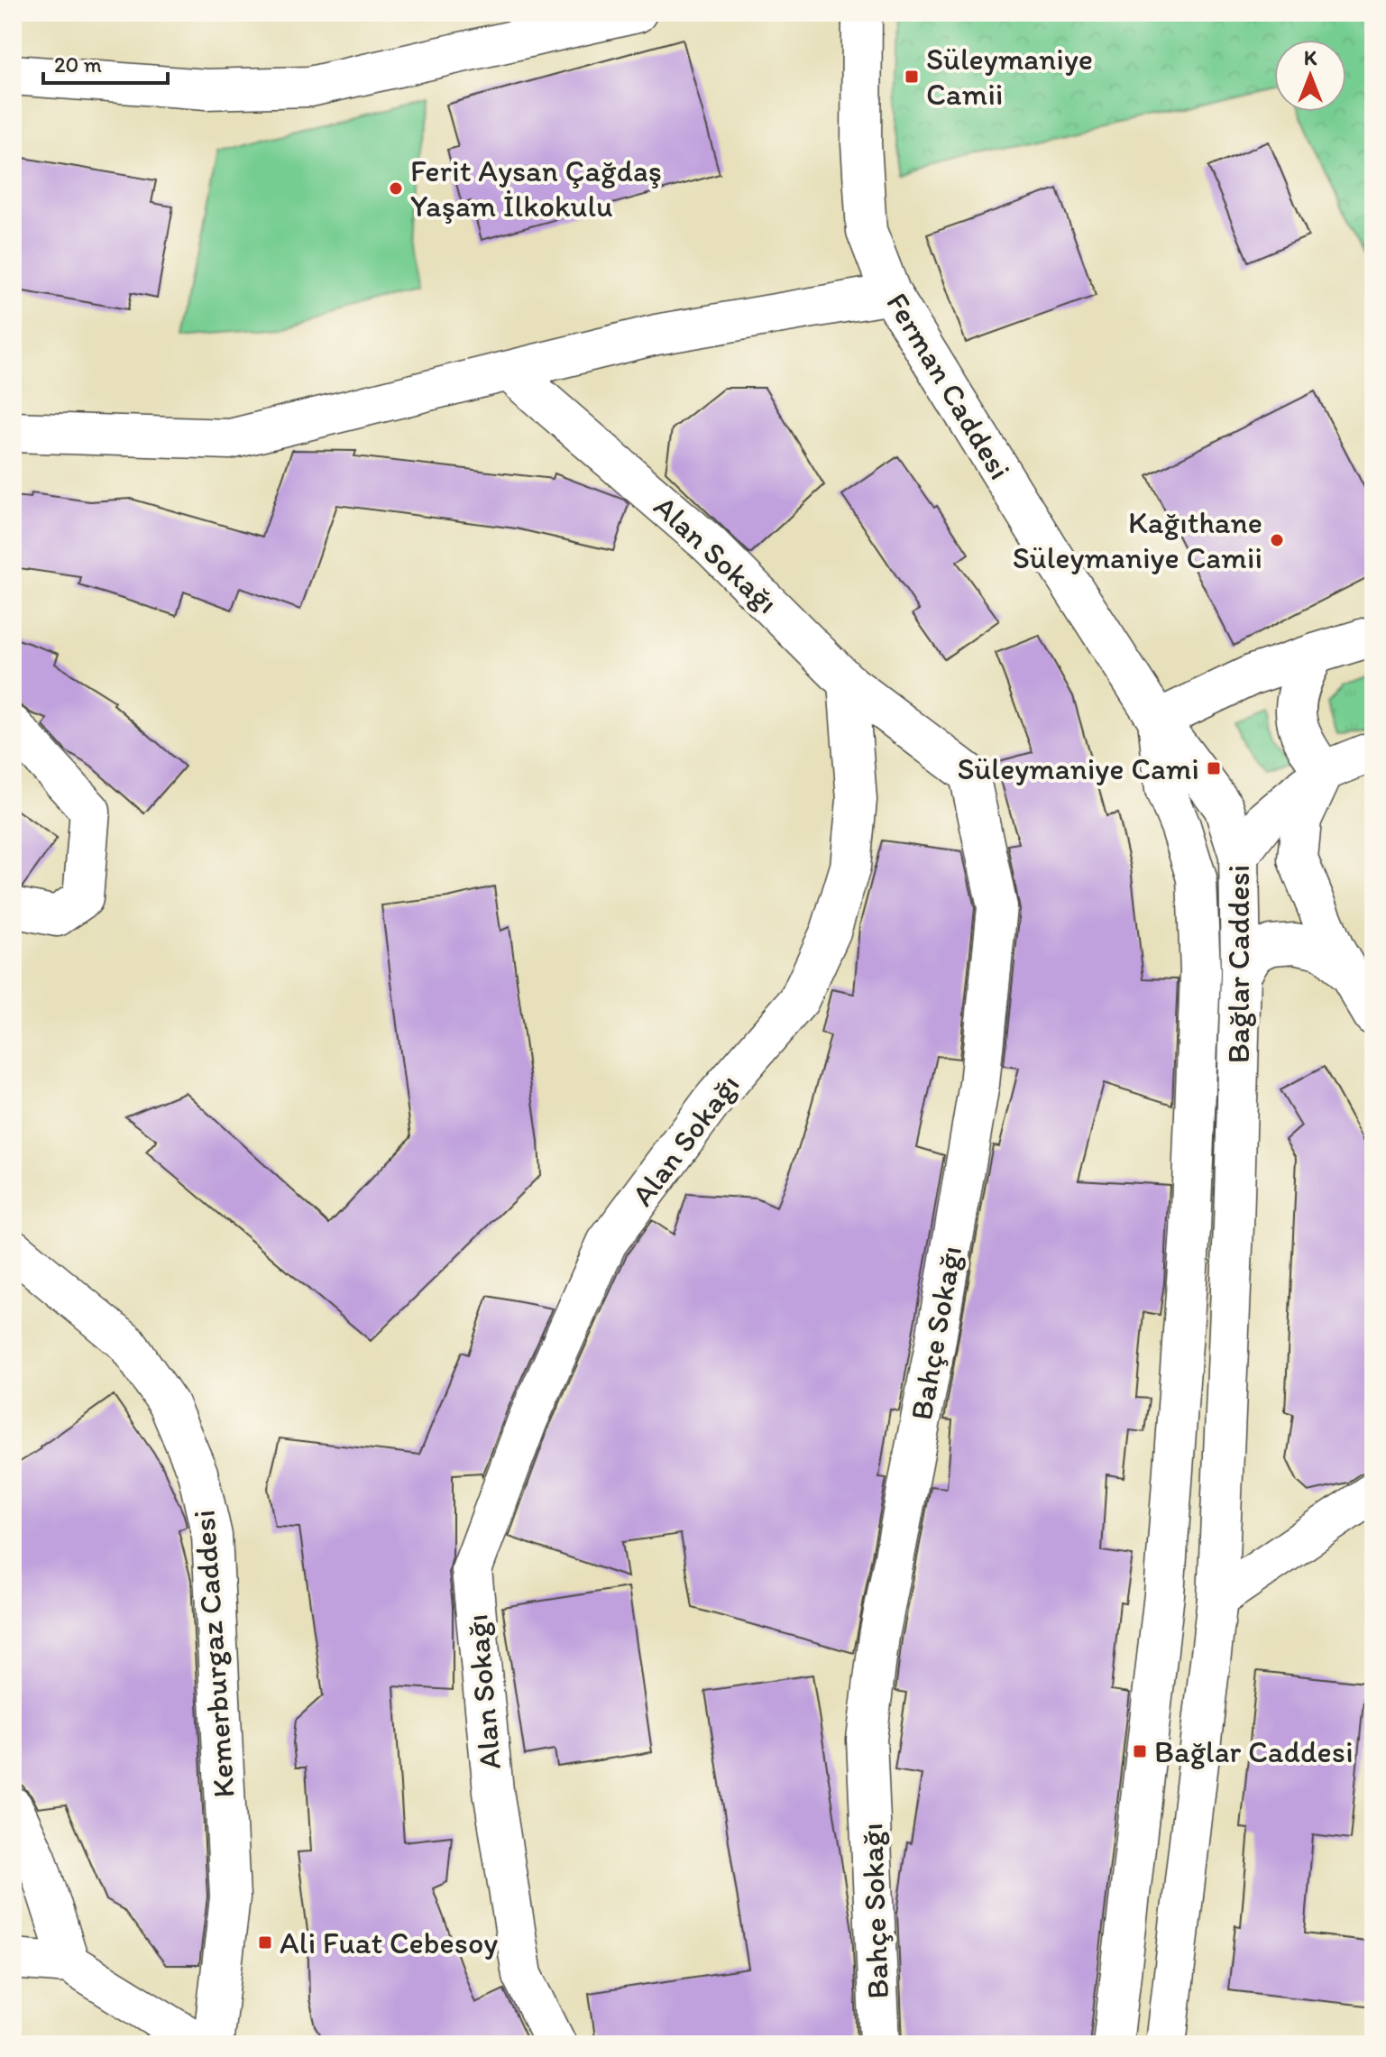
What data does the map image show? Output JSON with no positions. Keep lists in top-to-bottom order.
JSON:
{
  "streets": {
    "street": [
      "Ferman Caddesi",
      "Alan Sokağı",
      "Bağlar Caddesi",
      "Bahçe Sokağı",
      "Kemerburgaz Caddesi"
    ]
  },
  "crossings": [
    ["Ferman Caddesi", "Bağlar Caddesi"],
    ["Alan Sokağı", "Bahçe Sokağı"]
  ],
  "places": {
    "transit": [
      "Süleymaniye Camii",
      "Süleymaniye Cami",
      "Bağlar Caddesi",
      "Ali Fuat Cebesoy"
    ],
    "other": ["Ferit Aysan Çağdaş Yaşam İlkokulu", "Kağıthane Süleymaniye Camii"]
  },
  "scale_bar": "20 m",
  "north": "top"
}
